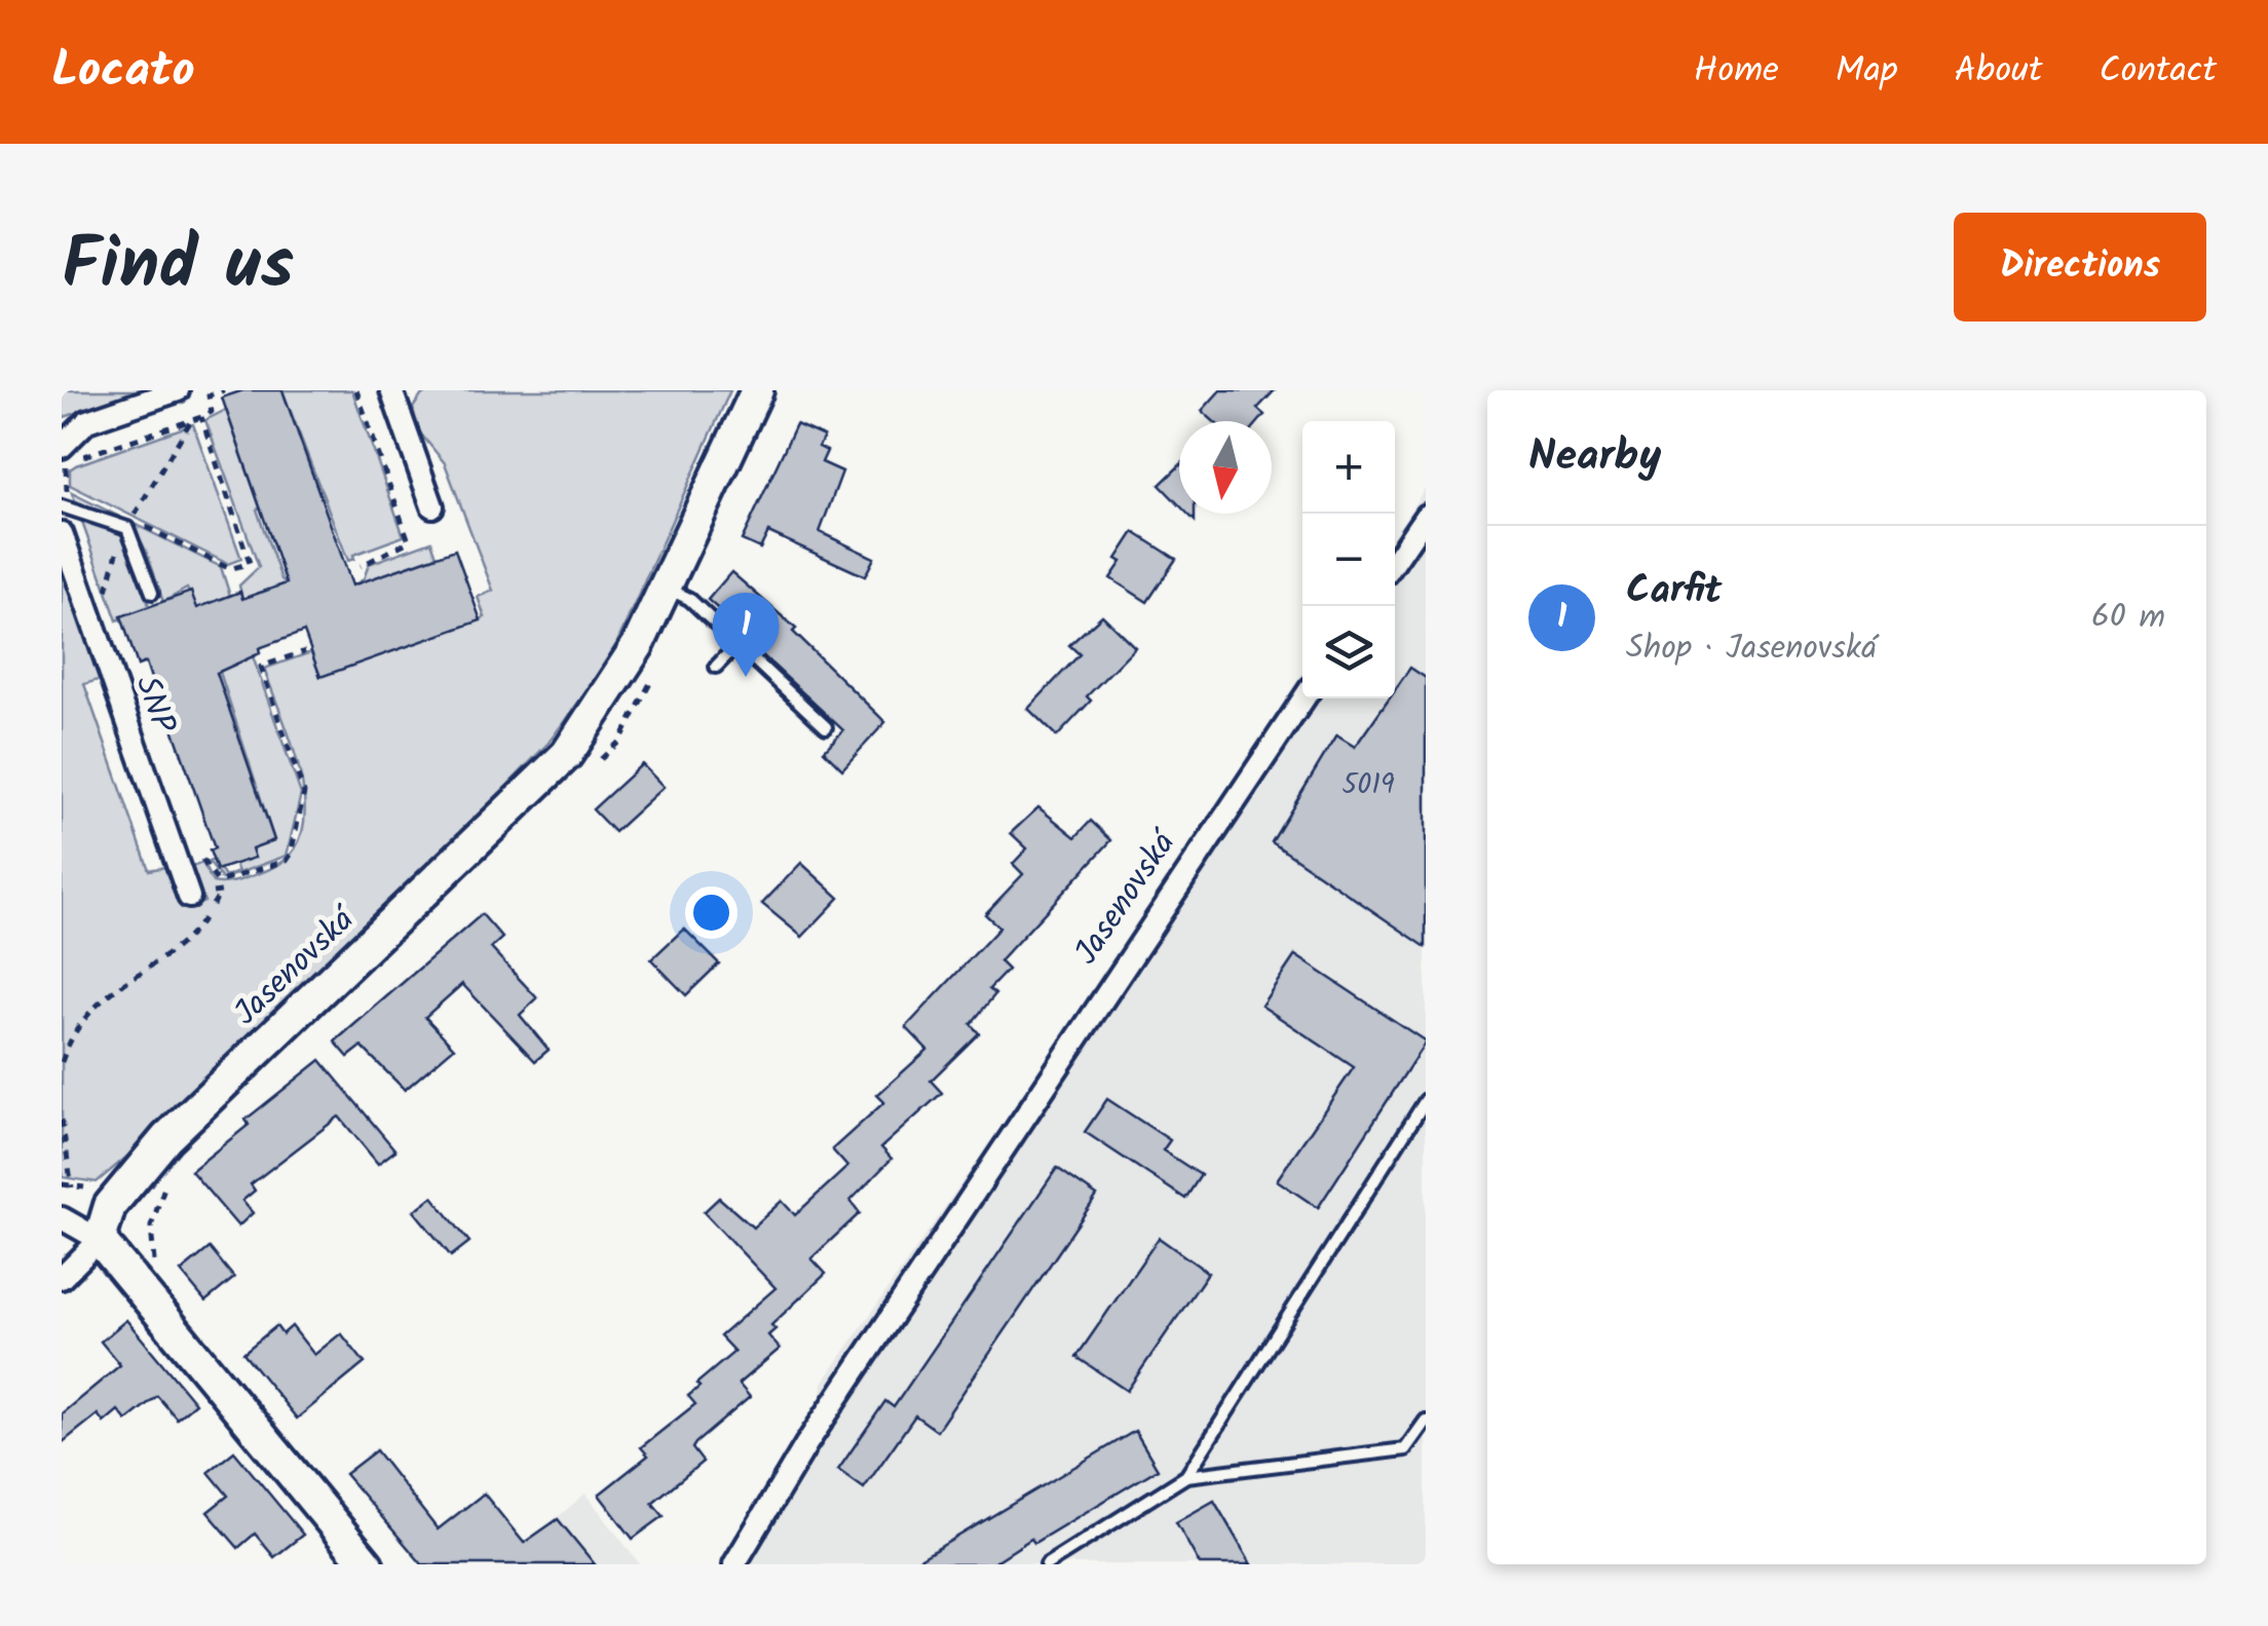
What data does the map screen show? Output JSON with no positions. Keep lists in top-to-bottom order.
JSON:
{
  "streets": {
    "street": ["SNP", "Jasenovská"]
  },
  "house_numbers": ["5019"],
  "north": "bottom",
  "page": {
    "header": "Locato",
    "nav": [
      "Home",
      "Map",
      "About",
      "Contact"
    ],
    "title": "Find us",
    "buttons": "Directions",
    "heading": "Nearby",
    "map_buttons": ["+", "−"],
    "list": [
      {
        "mark": "1",
        "name": "Carfit",
        "note": "Shop · Jasenovská",
        "value": "60 m"
      }
    ],
    "pins": "1"
  }
}
